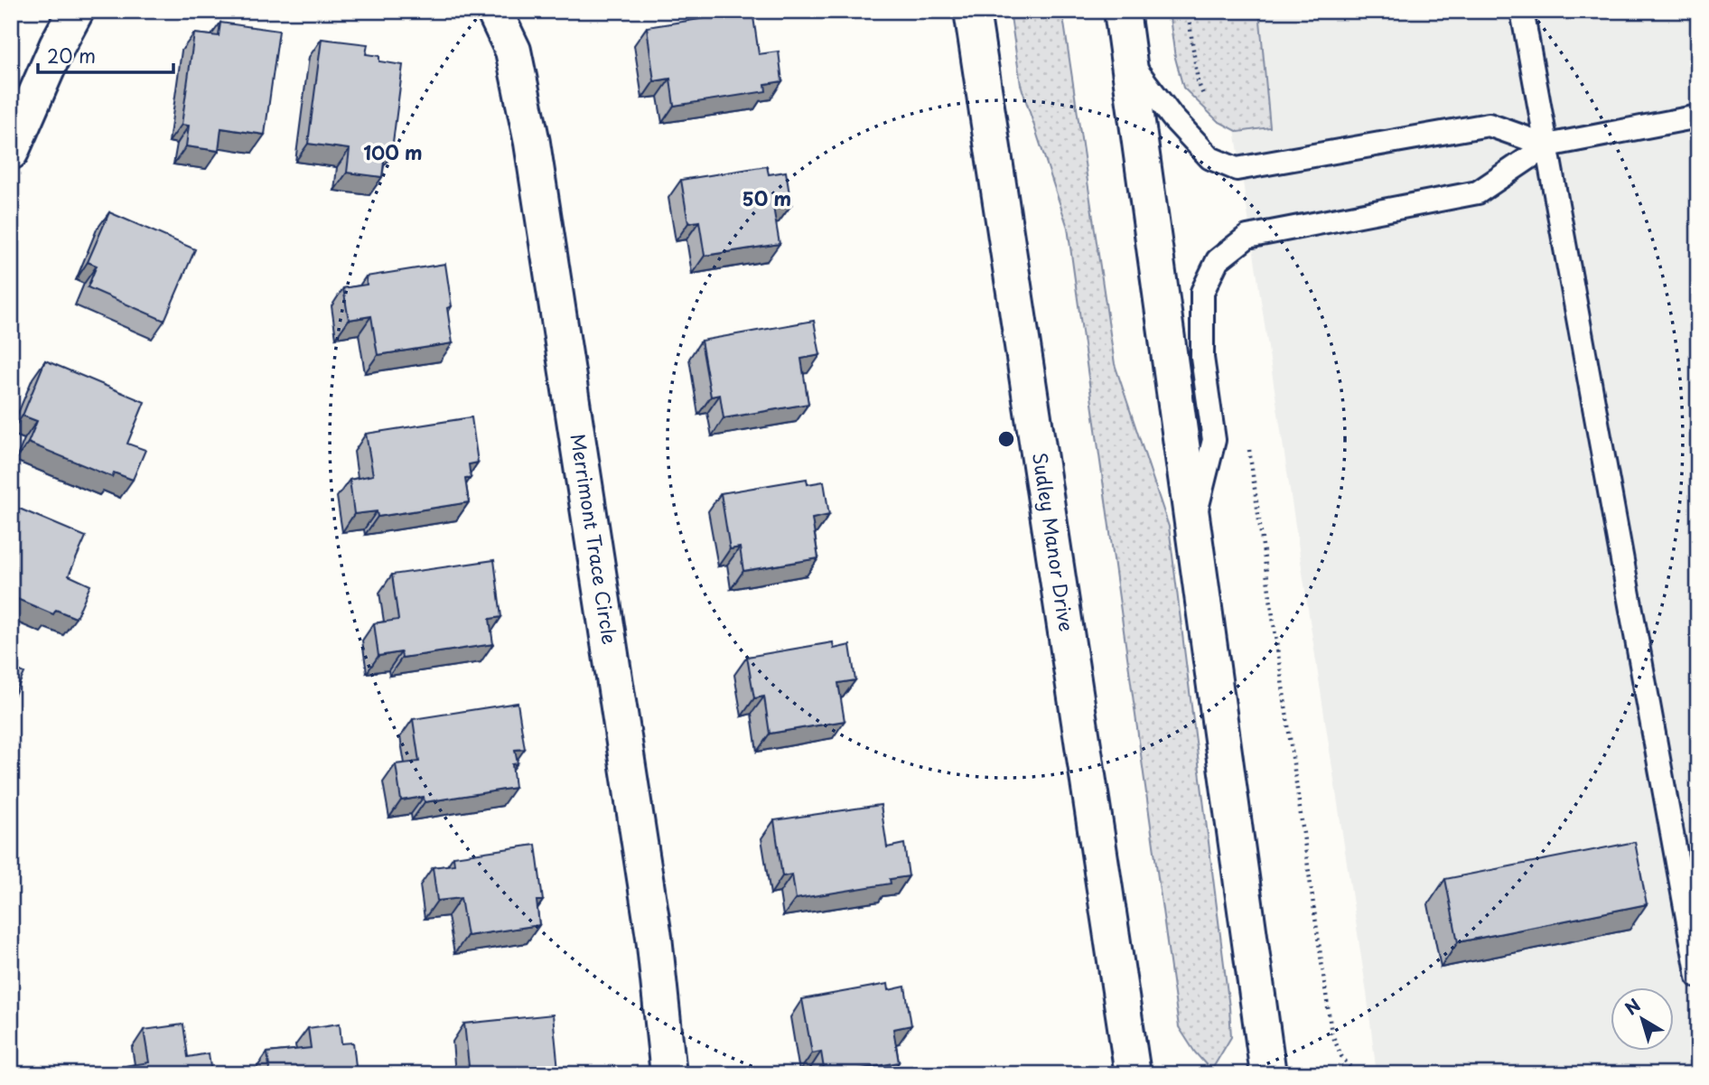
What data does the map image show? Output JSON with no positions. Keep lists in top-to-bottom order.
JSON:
{
  "streets": {
    "main road": ["Merrimont Trace Circle", "Sudley Manor Drive"]
  },
  "scale_bar": "20 m",
  "north": "top left",
  "rings": ["100 m", "50 m"]
}
